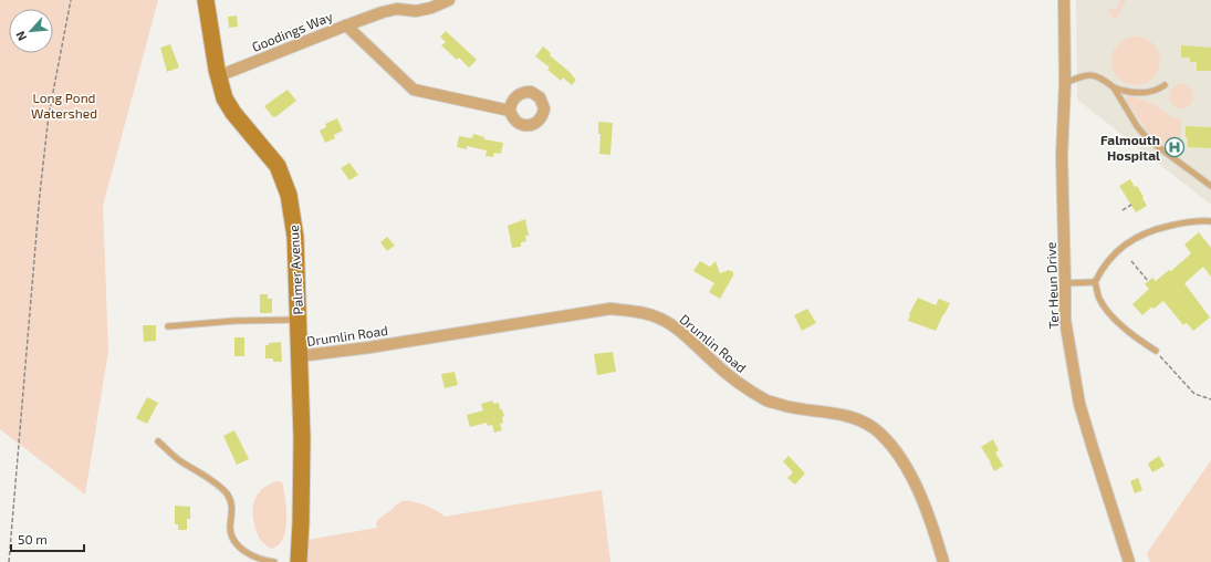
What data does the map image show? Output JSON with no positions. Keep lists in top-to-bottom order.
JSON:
{
  "streets": {
    "main road": ["Palmer Avenue"],
    "street": ["Goodings Way", "Ter Heun Drive", "Drumlin Road"]
  },
  "crossings": [
    ["Goodings Way", "Palmer Avenue"],
    ["Palmer Avenue", "Drumlin Road"]
  ],
  "parks": ["Long Pond Watershed"],
  "places": {
    "hospital": ["Falmouth Hospital"]
  },
  "scale_bar": "50 m",
  "north": "bottom left"
}
